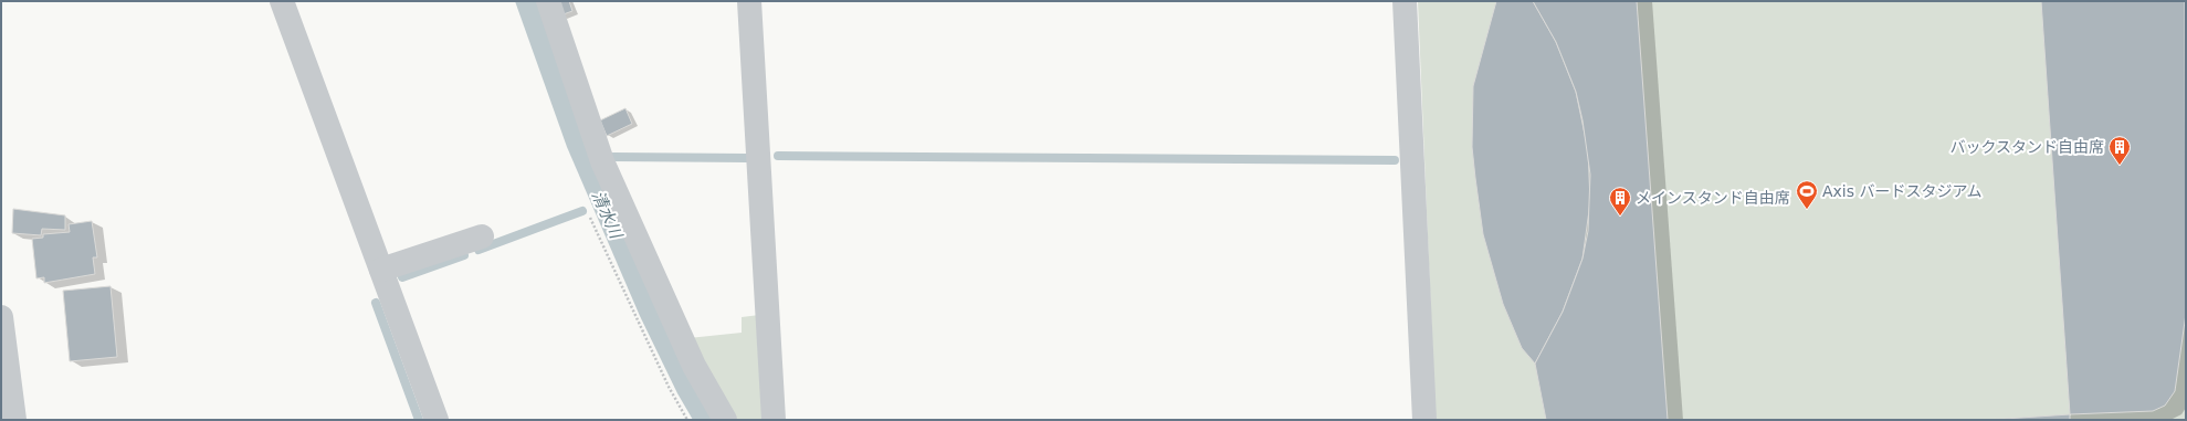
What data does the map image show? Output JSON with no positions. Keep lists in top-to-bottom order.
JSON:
{
  "water": ["清水川"],
  "places": {
    "building": ["バックスタンド自由席", "メインスタンド自由席"],
    "sports": ["Axis バードスタジアム"]
  }
}
